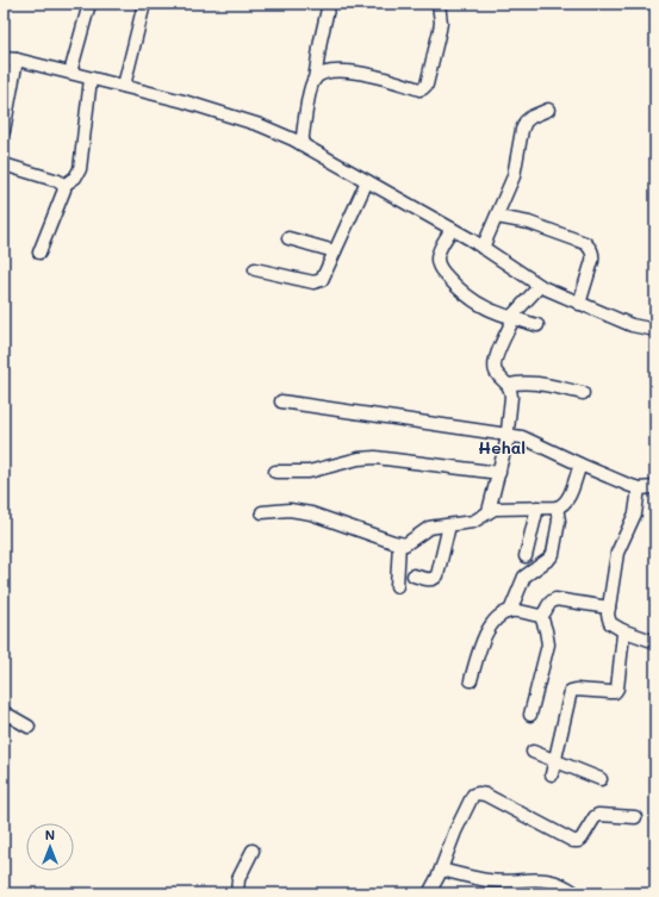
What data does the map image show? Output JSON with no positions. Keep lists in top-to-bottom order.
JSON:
{
  "districts": ["Hehal"],
  "north": "top"
}
